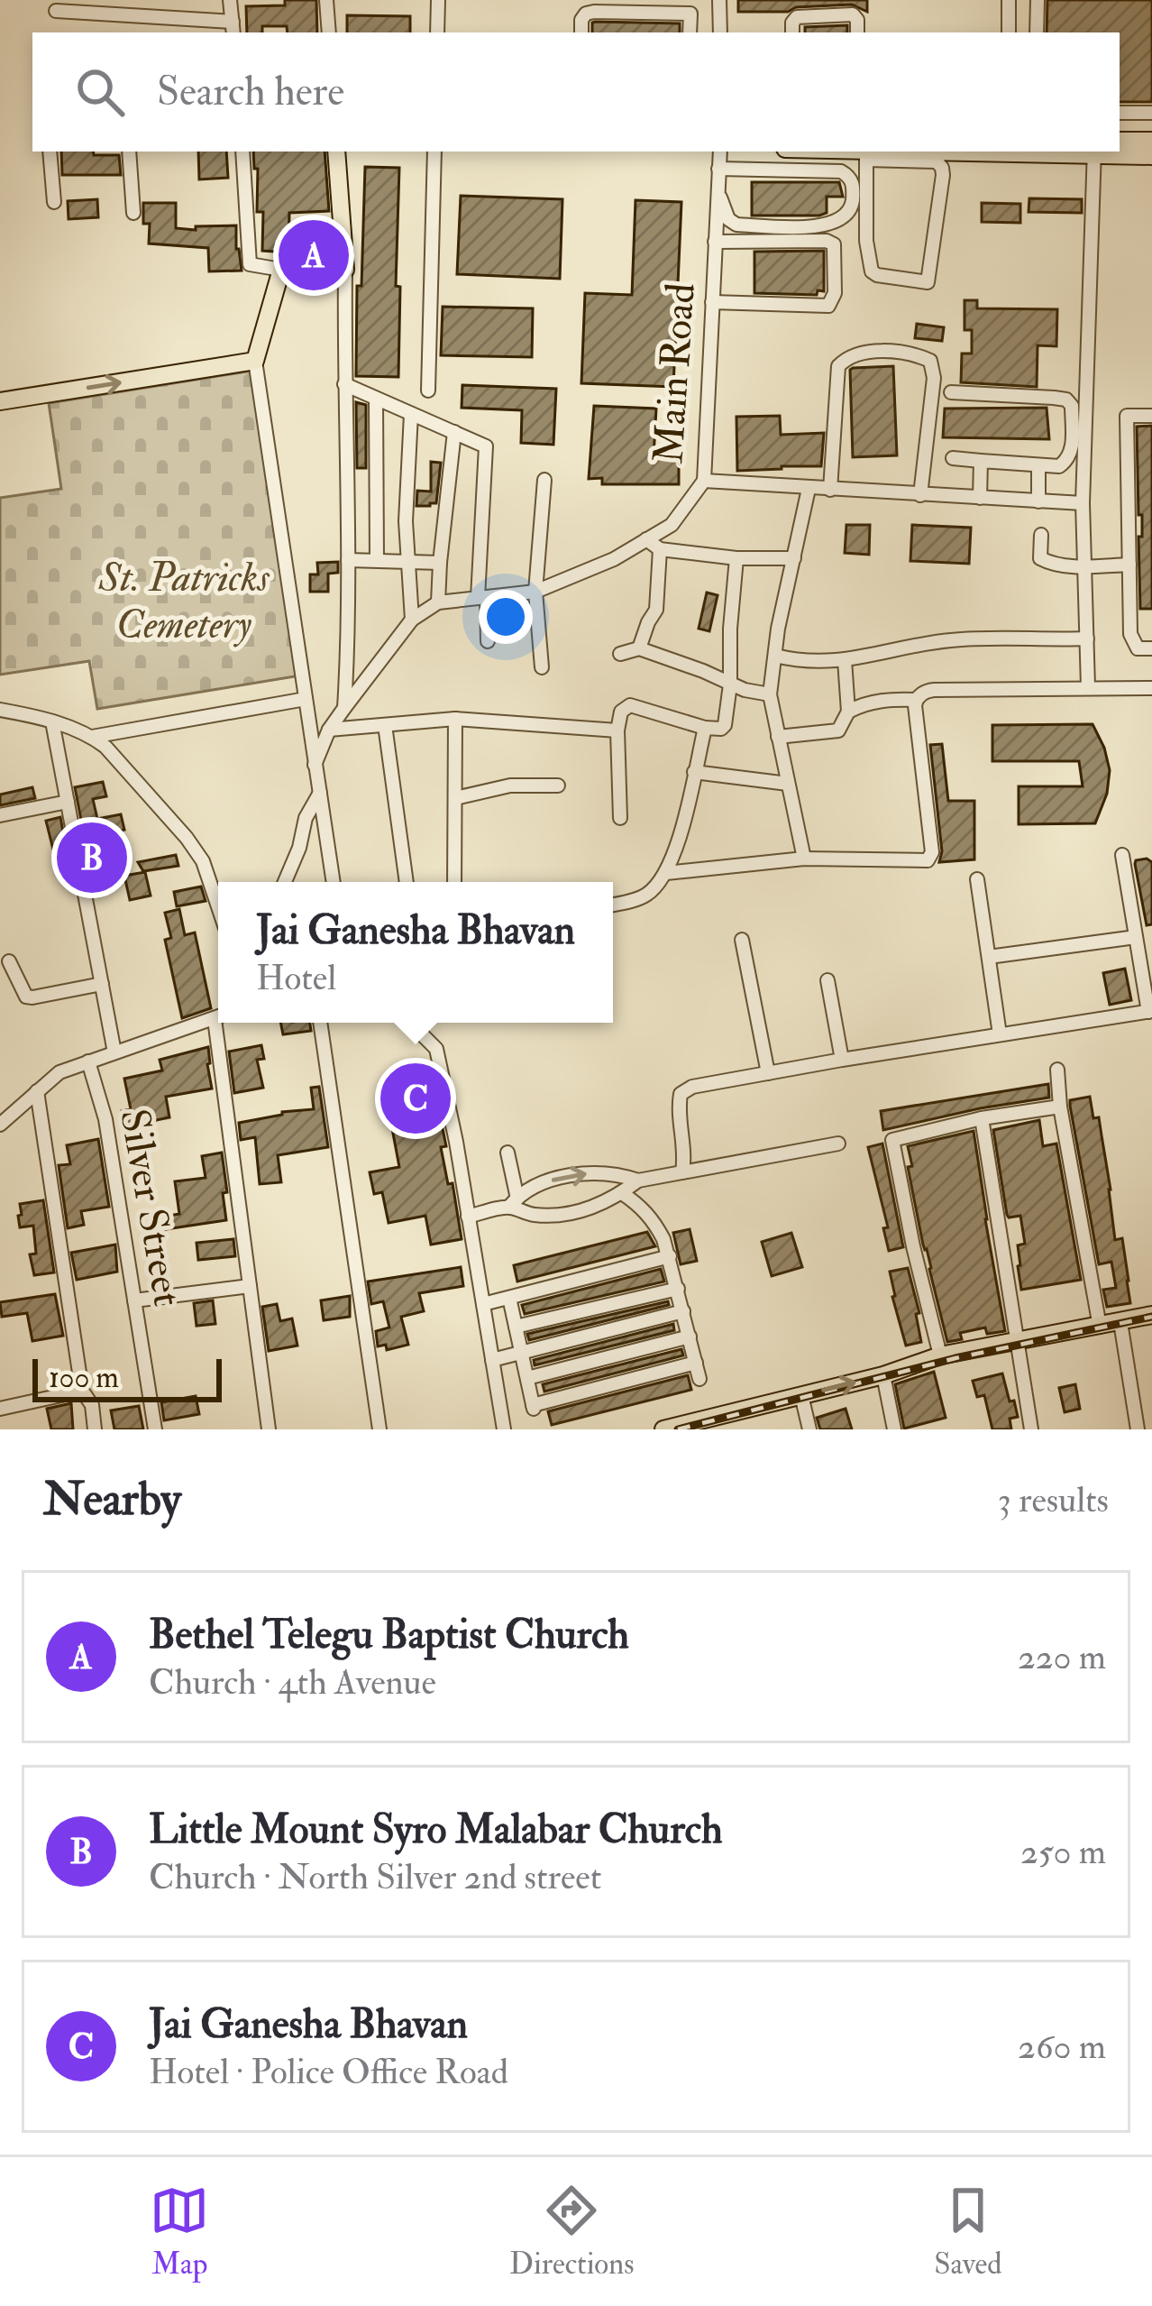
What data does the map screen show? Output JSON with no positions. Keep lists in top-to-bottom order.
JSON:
{
  "streets": {
    "street": ["Main Road", "Silver Street"]
  },
  "parks": ["St. Patricks Cemetery"],
  "scale_bar": "100 m",
  "page": {
    "search": "Search here",
    "pins": ["A", "B", "C"],
    "popup": ["Jai Ganesha Bhavan", "Hotel"],
    "scale": "100 m",
    "heading": ["Nearby", "3 results"],
    "list": [
      {
        "mark": "A",
        "name": "Bethel Telegu Baptist Church",
        "note": "Church · 4th Avenue",
        "value": "220 m"
      },
      {
        "mark": "B",
        "name": "Little Mount Syro Malabar Church",
        "note": "Church · North Silver 2nd street",
        "value": "250 m"
      },
      {
        "mark": "C",
        "name": "Jai Ganesha Bhavan",
        "note": "Hotel · Police Office Road",
        "value": "260 m"
      }
    ],
    "nav": ["Map", "Directions", "Saved"]
  }
}
